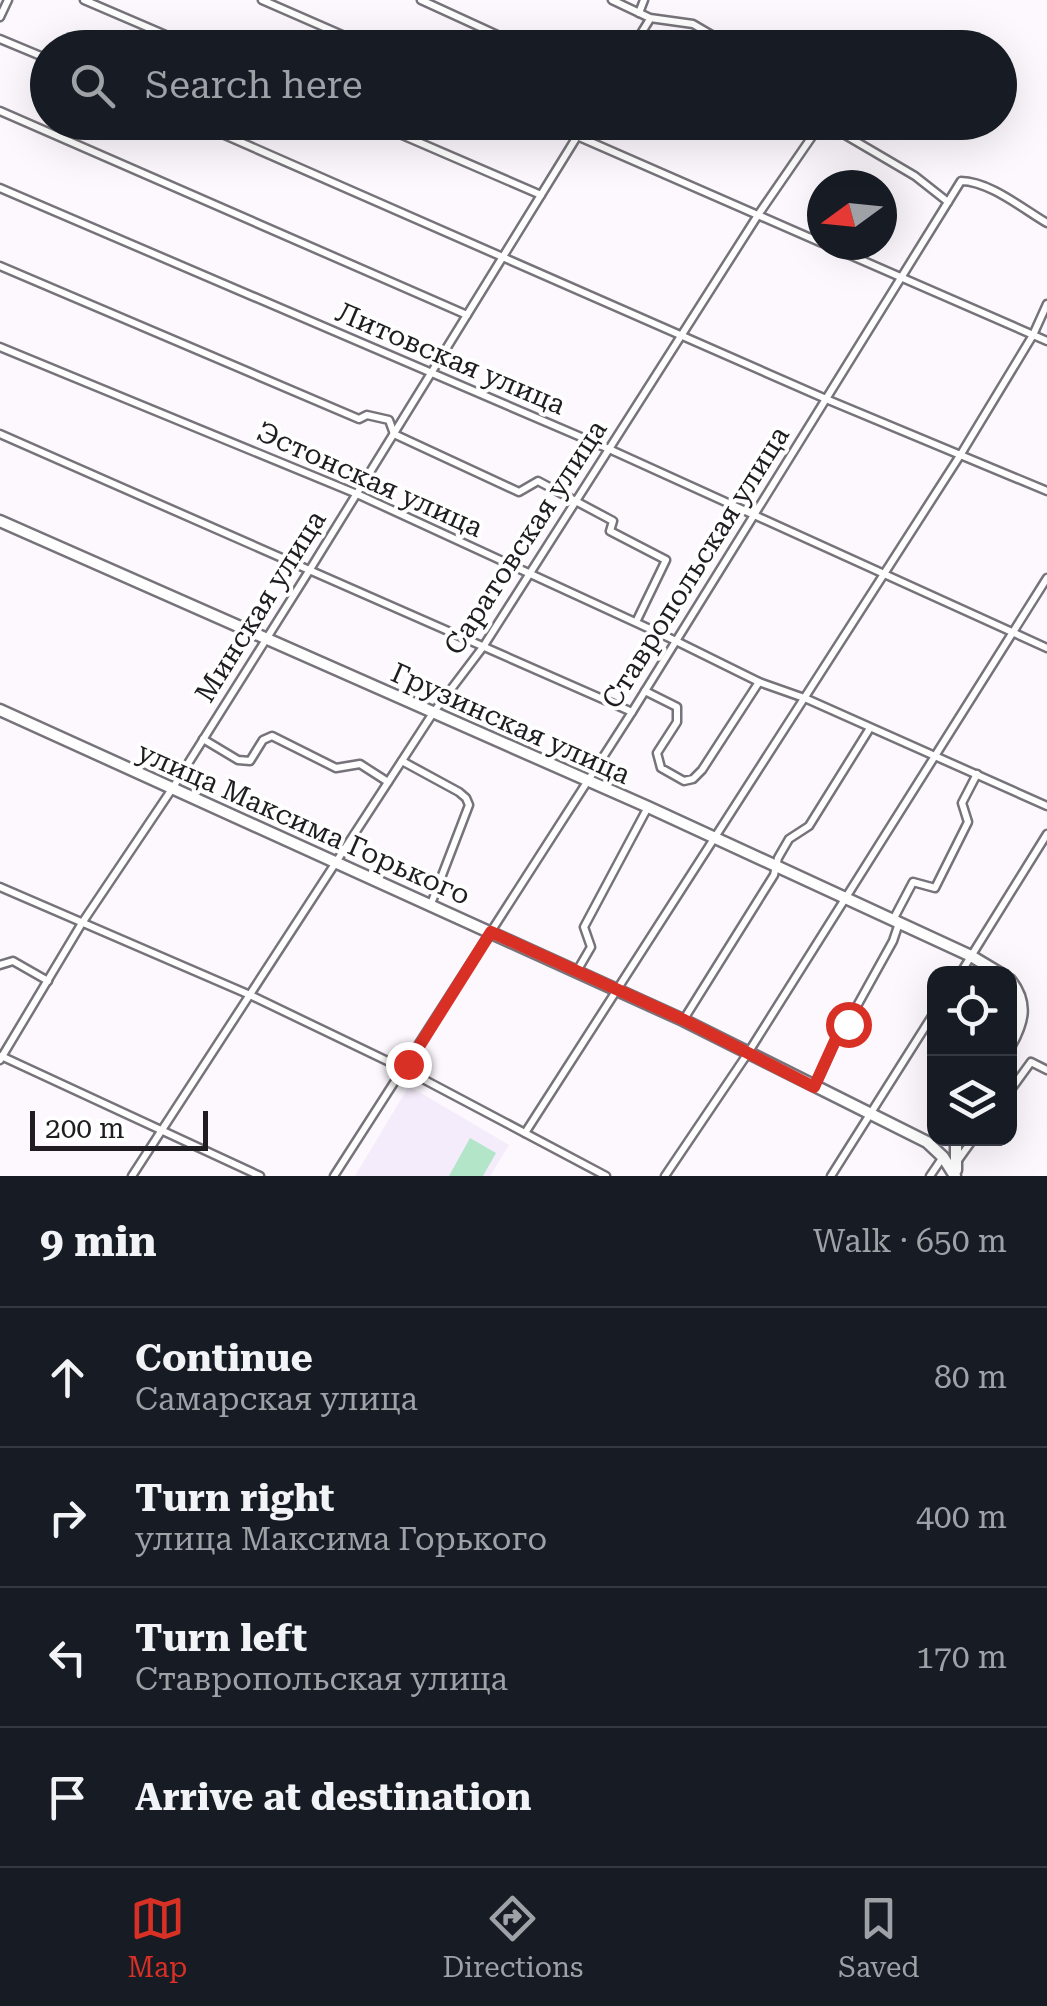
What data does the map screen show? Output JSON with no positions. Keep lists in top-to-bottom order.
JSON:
{
  "streets": {
    "main road": ["Грузинская улица", "улица Максима Горького"],
    "street": [
      "Литовская улица",
      "Эстонская улица",
      "Саратовская улица",
      "Ставропольская улица",
      "Минская улица"
    ]
  },
  "crossings": [
    ["Литовская улица", "Саратовская улица"],
    ["Литовская улица", "Ставропольская улица"],
    ["Литовская улица", "Минская улица"],
    ["Эстонская улица", "Саратовская улица"],
    ["Эстонская улица", "Ставропольская улица"],
    ["Эстонская улица", "Минская улица"],
    ["Саратовская улица", "Грузинская улица"],
    ["Саратовская улица", "улица Максима Горького"],
    ["Ставропольская улица", "Грузинская улица"],
    ["Ставропольская улица", "улица Максима Горького"],
    ["Минская улица", "Грузинская улица"],
    ["Минская улица", "улица Максима Горького"]
  ],
  "scale_bar": "200 m",
  "north": "left",
  "page": {
    "search": "Search here",
    "scale": "200 m",
    "heading": ["9 min", "Walk · 650 m"],
    "list": [
      ["Continue", "Самарская улица", "80 m"],
      ["Turn right", "улица Максима Горького", "400 m"],
      ["Turn left", "Ставропольская улица", "170 m"],
      "Arrive at destination"
    ],
    "nav": ["Map", "Directions", "Saved"]
  }
}
